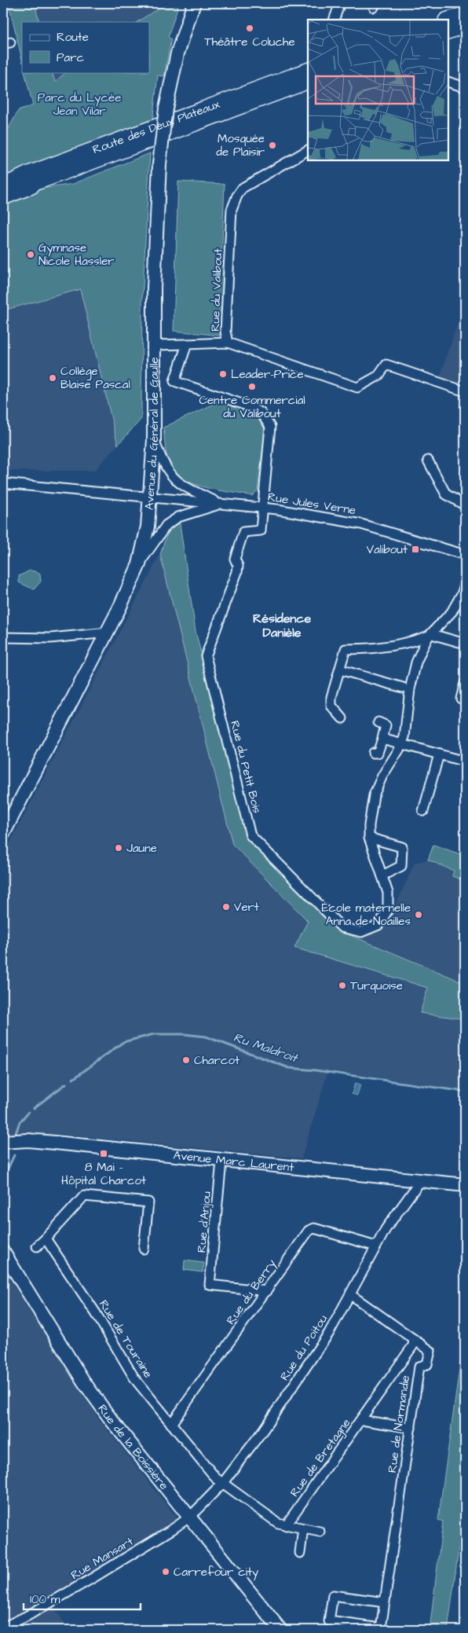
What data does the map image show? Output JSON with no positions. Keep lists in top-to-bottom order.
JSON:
{
  "streets": {
    "main road": ["Route des Deux Plateaux"],
    "street": [
      "Rue du Valibout",
      "Avenue du Général de Gaulle",
      "Rue Jules Verne",
      "Rue du Petit Bois",
      "Avenue Marc Laurent",
      "Rue d'Anjou",
      "Rue du Berry",
      "Rue de Touraine",
      "Rue du Poitou",
      "Rue de Normandie",
      "Rue de la Boissière",
      "Rue de Bretagne",
      "Rue Mansart"
    ]
  },
  "crossings": [
    ["Rue du Valibout", "Avenue du Général de Gaulle"],
    ["Avenue du Général de Gaulle", "Rue Jules Verne"],
    ["Rue Jules Verne", "Rue du Petit Bois"],
    ["Avenue Marc Laurent", "Rue d'Anjou"],
    ["Avenue Marc Laurent", "Rue du Poitou"],
    ["Rue d'Anjou", "Rue du Berry"],
    ["Rue du Berry", "Rue de Touraine"],
    ["Rue du Berry", "Rue du Poitou"],
    ["Rue de Touraine", "Rue du Poitou"],
    ["Rue du Poitou", "Rue de Normandie"],
    ["Rue du Poitou", "Rue de la Boissière"],
    ["Rue du Poitou", "Rue Mansart"],
    ["Rue de Normandie", "Rue de Bretagne"],
    ["Rue de la Boissière", "Rue Mansart"]
  ],
  "districts": ["Résidence Danièle"],
  "water": ["Ru Maldroit"],
  "parks": ["Parc du Lycée Jean Vilar"],
  "places": {
    "other": [
      "Théâtre Coluche",
      "Mosquée de Plaisir",
      "Gymnase Nicole Hassler",
      "Leader-Price",
      "Collège Blaise Pascal",
      "Centre Commercial du Valibout",
      "Jaune",
      "Vert",
      "École maternelle Anna de Noailles",
      "Turquoise",
      "Charcot",
      "Carrefour city"
    ],
    "transit": ["Valibout", "8 Mai - Hôpital Charcot"]
  },
  "legend": ["Route", "Parc"],
  "scale_bar": "100 m"
}
